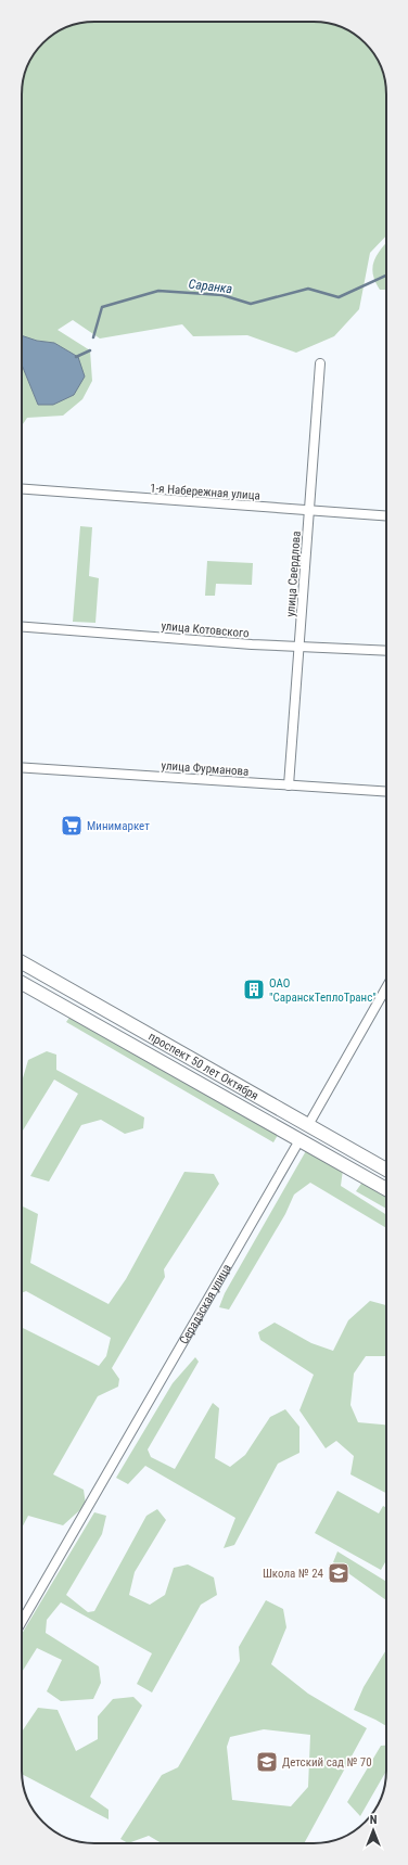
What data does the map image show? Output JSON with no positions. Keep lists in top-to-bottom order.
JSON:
{
  "streets": {
    "main road": ["проспект 50 лет Октября", "Серадзская улица"],
    "street": [
      "1-я Набережная улица",
      "улица Свердлова",
      "улица Котовского",
      "улица Фурманова"
    ]
  },
  "crossings": [
    ["1-я Набережная улица", "улица Свердлова"],
    ["улица Свердлова", "улица Котовского"],
    ["улица Свердлова", "улица Фурманова"],
    ["проспект 50 лет Октября", "Серадзская улица"]
  ],
  "water": ["Саранка"],
  "places": {
    "supermarket": ["Минимаркет"],
    "building": ["ОАО \"СаранскТеплоТранс\""],
    "school or university": ["Школа № 24", "Детский сад № 70"]
  },
  "north": "top"
}
